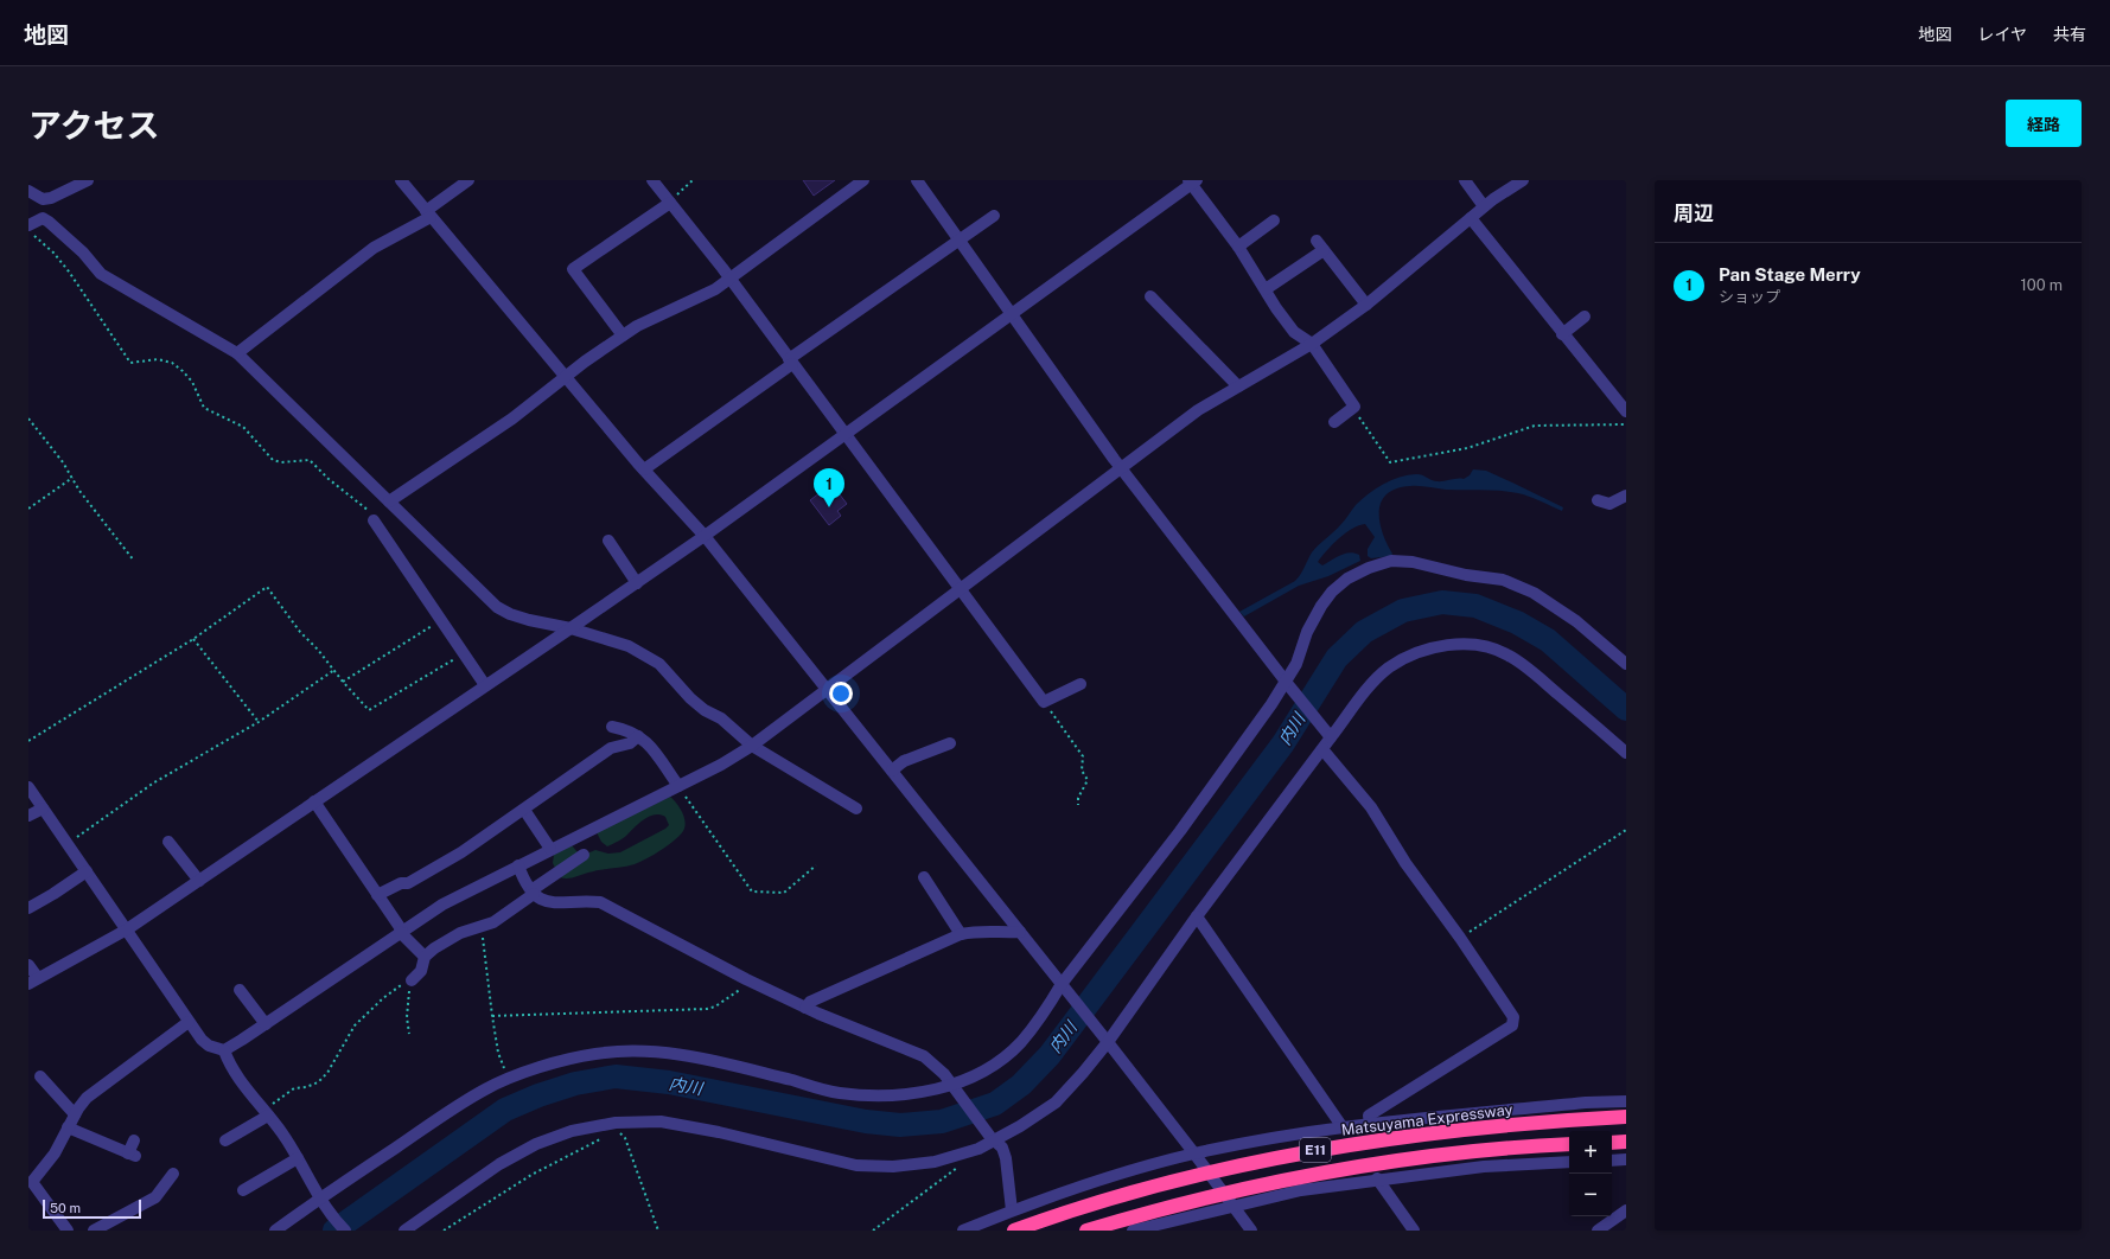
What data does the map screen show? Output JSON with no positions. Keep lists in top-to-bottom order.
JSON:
{
  "streets": {
    "highway": ["Matsuyama Expressway", "E11"]
  },
  "water": ["内川"],
  "scale_bar": "50 m",
  "page": {
    "header": "地図",
    "nav": ["地図", "レイヤ", "共有"],
    "title": "アクセス",
    "buttons": "経路",
    "heading": "周辺",
    "list": [
      {
        "mark": "1",
        "name": "Pan Stage Merry",
        "note": "ショップ",
        "value": "100 m"
      }
    ],
    "pins": "1",
    "map_buttons": ["+", "−"],
    "scale": "50 m"
  }
}
